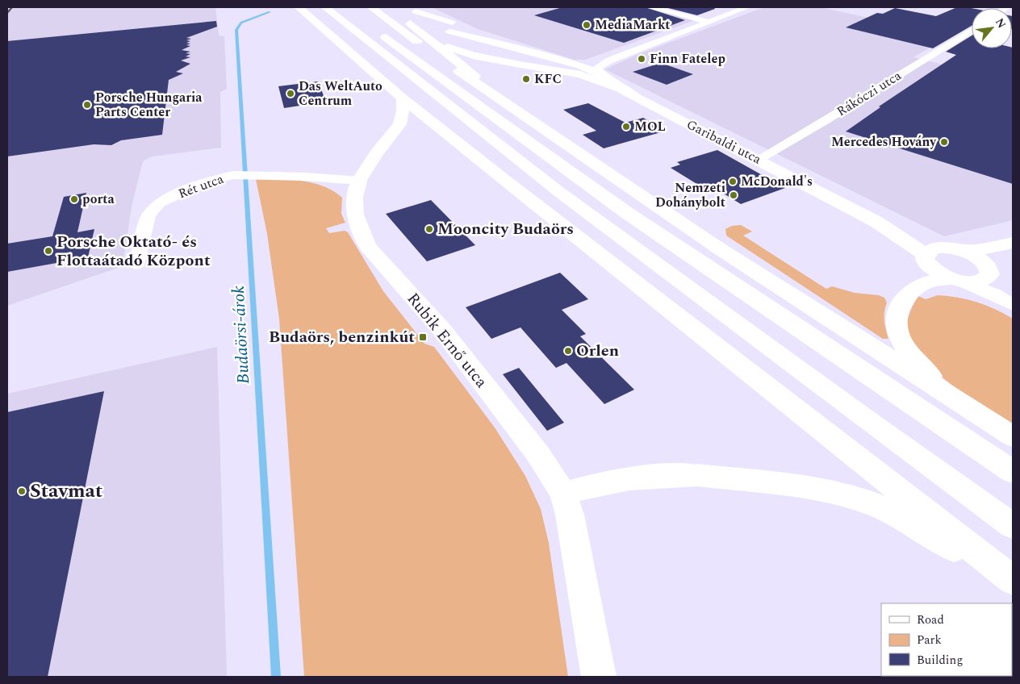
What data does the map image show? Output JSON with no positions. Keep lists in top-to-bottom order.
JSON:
{
  "streets": {
    "main road": ["Garibaldi utca", "Rubik Ernő utca"],
    "street": ["Rákóczi utca", "Rét utca"]
  },
  "crossings": [
    ["Rákóczi utca", "Garibaldi utca"],
    ["Rét utca", "Rubik Ernő utca"]
  ],
  "water": ["Budaörsi-árok"],
  "places": {
    "other": [
      "MediaMarkt",
      "Finn Fatelep",
      "KFC",
      "Das WeltAuto Centrum",
      "Porsche Hungaria Parts Center",
      "MOL",
      "Mercedes Hovány",
      "McDonald's",
      "Nemzeti Dohánybolt",
      "porta",
      "Mooncity Budaörs",
      "Porsche Oktató- és Flottaátadó Központ",
      "Orlen",
      "Stavmat"
    ],
    "transit": ["Budaörs, benzinkút"]
  },
  "legend": ["Road", "Park", "Building"],
  "north": "top right"
}
